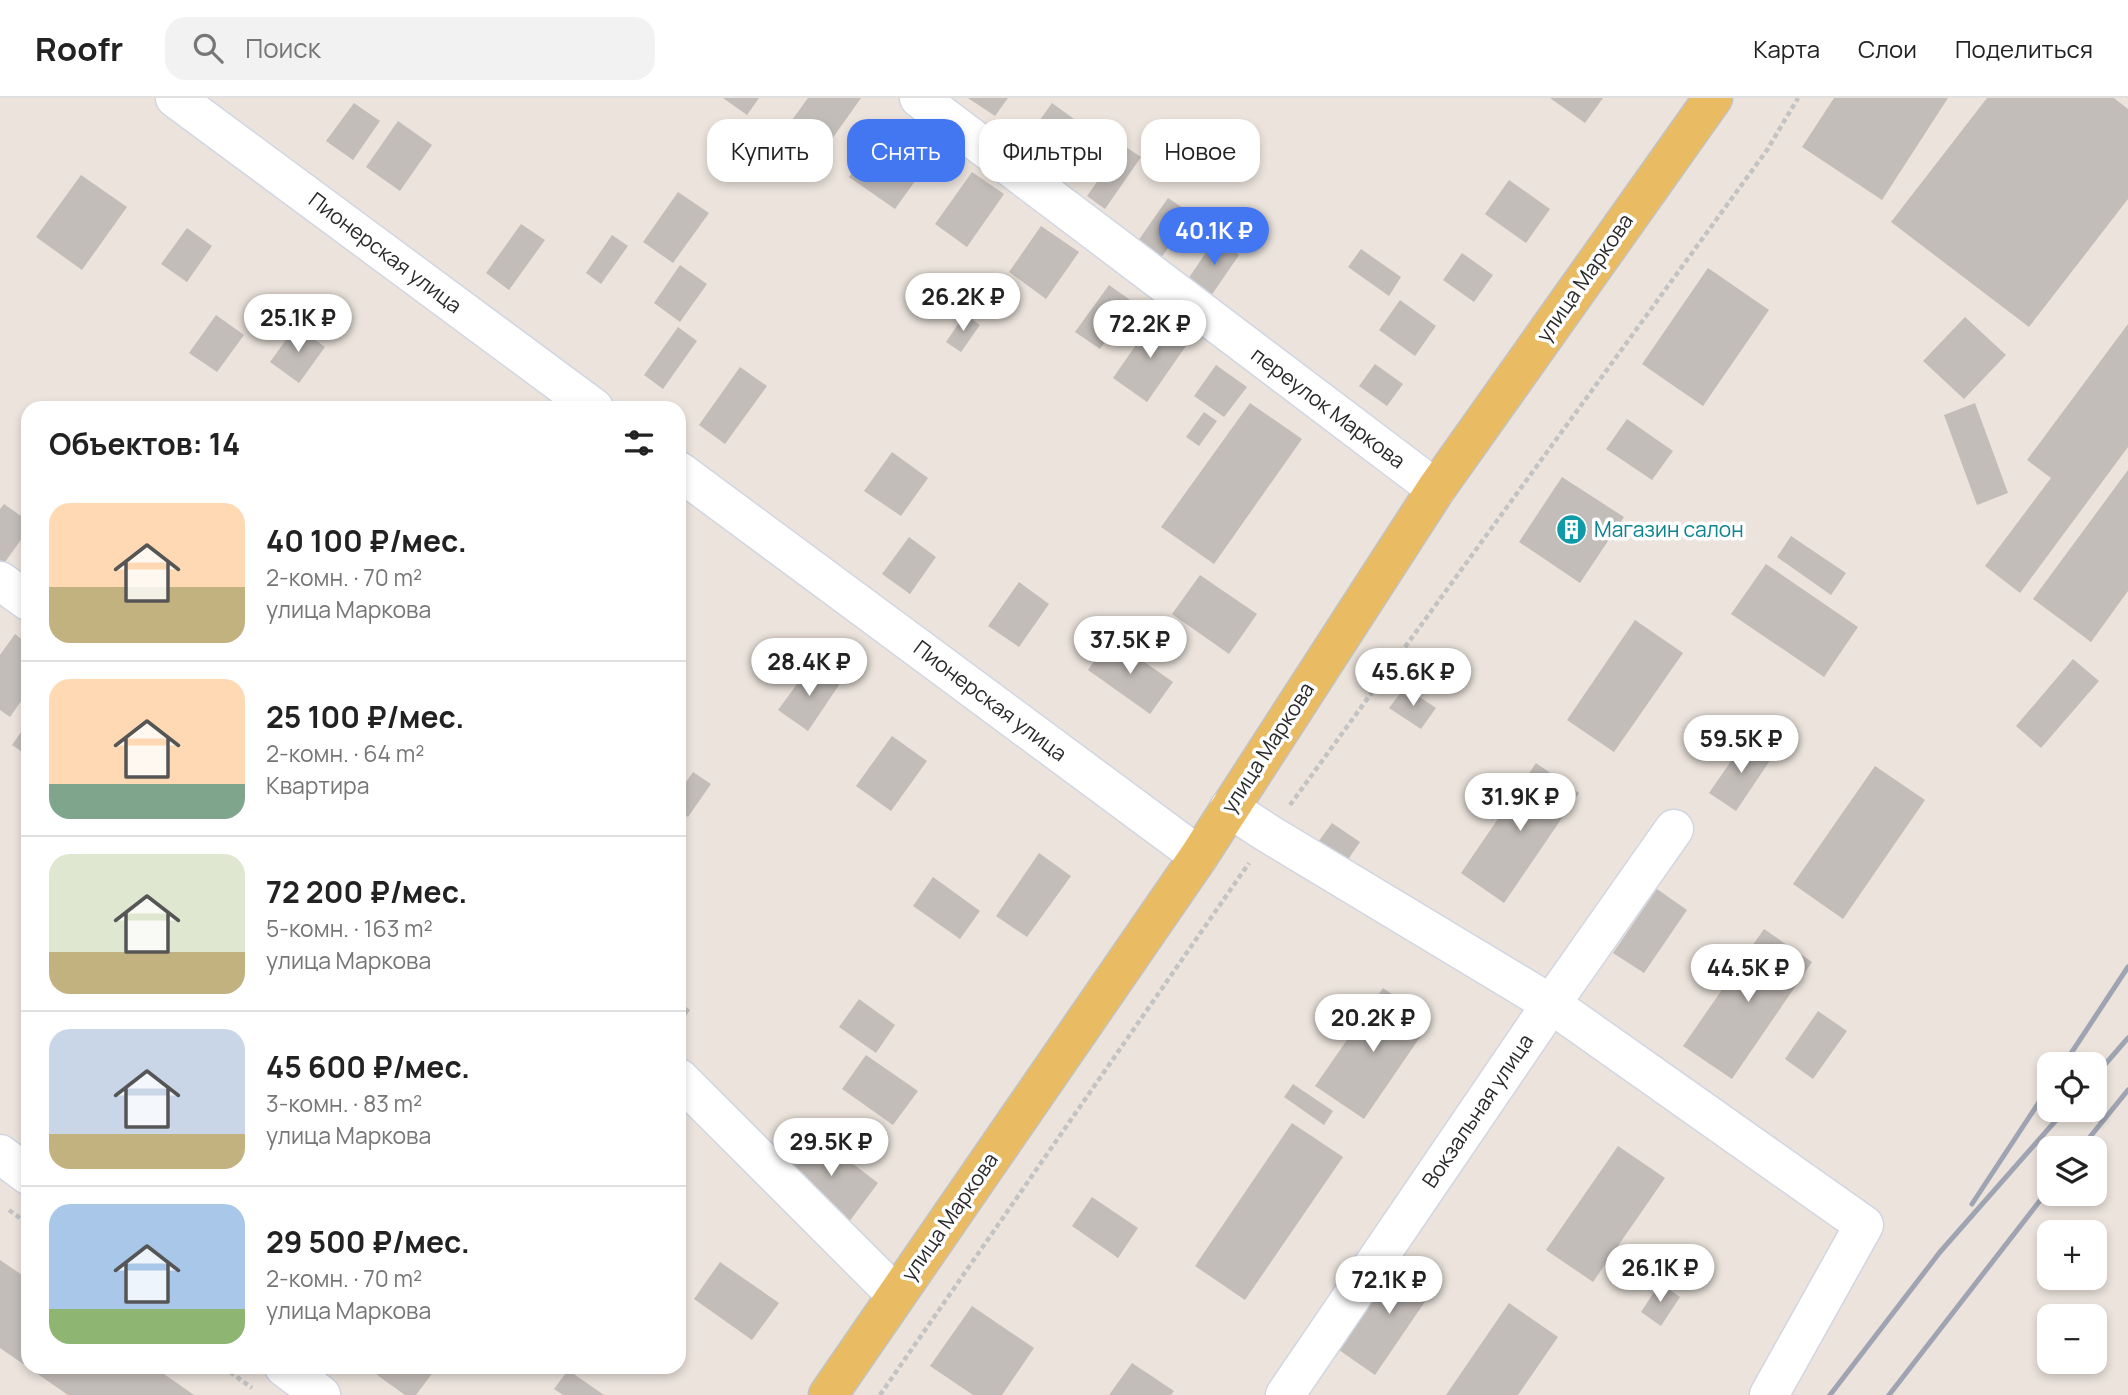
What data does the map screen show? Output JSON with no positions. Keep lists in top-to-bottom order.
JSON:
{
  "streets": {
    "main road": ["улица Маркова"],
    "street": ["Пионерская улица", "переулок Маркова", "Вокзальная улица"]
  },
  "crossings": [
    ["Пионерская улица", "улица Маркова"],
    ["улица Маркова", "переулок Маркова"]
  ],
  "places": {
    "building": ["Магазин салон"]
  },
  "page": {
    "header": "Roofr",
    "search": "Поиск",
    "nav": ["Карта", "Слои", "Поделиться"],
    "chip": [
      "Купить",
      "Снять",
      "Фильтры",
      "Новое"
    ],
    "price": [
      "40.1K ₽",
      "26.2K ₽",
      "25.1K ₽",
      "72.2K ₽",
      "37.5K ₽",
      "28.4K ₽",
      "45.6K ₽",
      "59.5K ₽",
      "31.9K ₽",
      "44.5K ₽",
      "20.2K ₽",
      "29.5K ₽",
      "26.1K ₽",
      "72.1K ₽"
    ],
    "heading": "Объектов: 14",
    "list": [
      {
        "name": "40 100 ₽/мес.",
        "note": "2-комн. · 70 m² · улица Маркова"
      },
      {
        "name": "25 100 ₽/мес.",
        "note": "2-комн. · 64 m² · Квартира"
      },
      {
        "name": "72 200 ₽/мес.",
        "note": "5-комн. · 163 m² · улица Маркова"
      },
      {
        "name": "45 600 ₽/мес.",
        "note": "3-комн. · 83 m² · улица Маркова"
      },
      {
        "name": "29 500 ₽/мес.",
        "note": "2-комн. · 70 m² · улица Маркова"
      }
    ],
    "map_buttons": ["+", "−"]
  }
}
